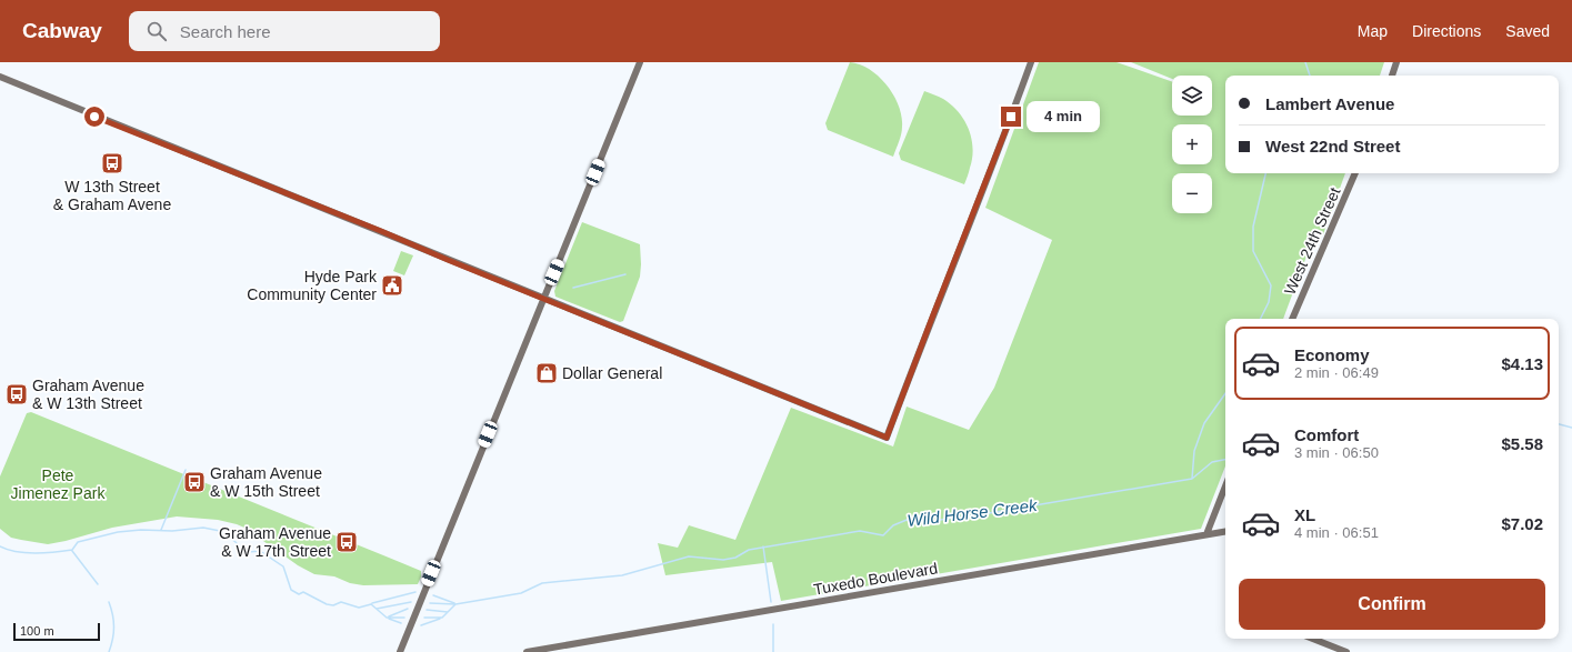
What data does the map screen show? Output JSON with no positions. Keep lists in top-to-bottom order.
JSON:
{
  "streets": {
    "street": ["West 24th Street", "Tuxedo Boulevard"]
  },
  "water": ["Wild Horse Creek"],
  "parks": ["Pete Jimenez Park"],
  "places": {
    "bus stop": [
      "W 13th Street & Graham Avene",
      "Graham Avenue & W 13th Street",
      "Graham Avenue & W 15th Street",
      "Graham Avenue & W 17th Street"
    ],
    "public building": ["Hyde Park Community Center"],
    "shop": ["Dollar General"]
  },
  "scale_bar": "100 m",
  "page": {
    "header": "Cabway",
    "search": "Search here",
    "nav": ["Map", "Directions", "Saved"],
    "map_buttons": ["+", "−"],
    "banner": ["Lambert Avenue", "West 22nd Street"],
    "bubble": "4 min",
    "list": [
      {
        "name": "Economy",
        "note": "2 min · 06:49",
        "value": "$4.13"
      },
      {
        "name": "Comfort",
        "note": "3 min · 06:50",
        "value": "$5.58"
      },
      {
        "name": "XL",
        "note": "4 min · 06:51",
        "value": "$7.02"
      }
    ],
    "buttons": "Confirm",
    "scale": "100 m"
  }
}
